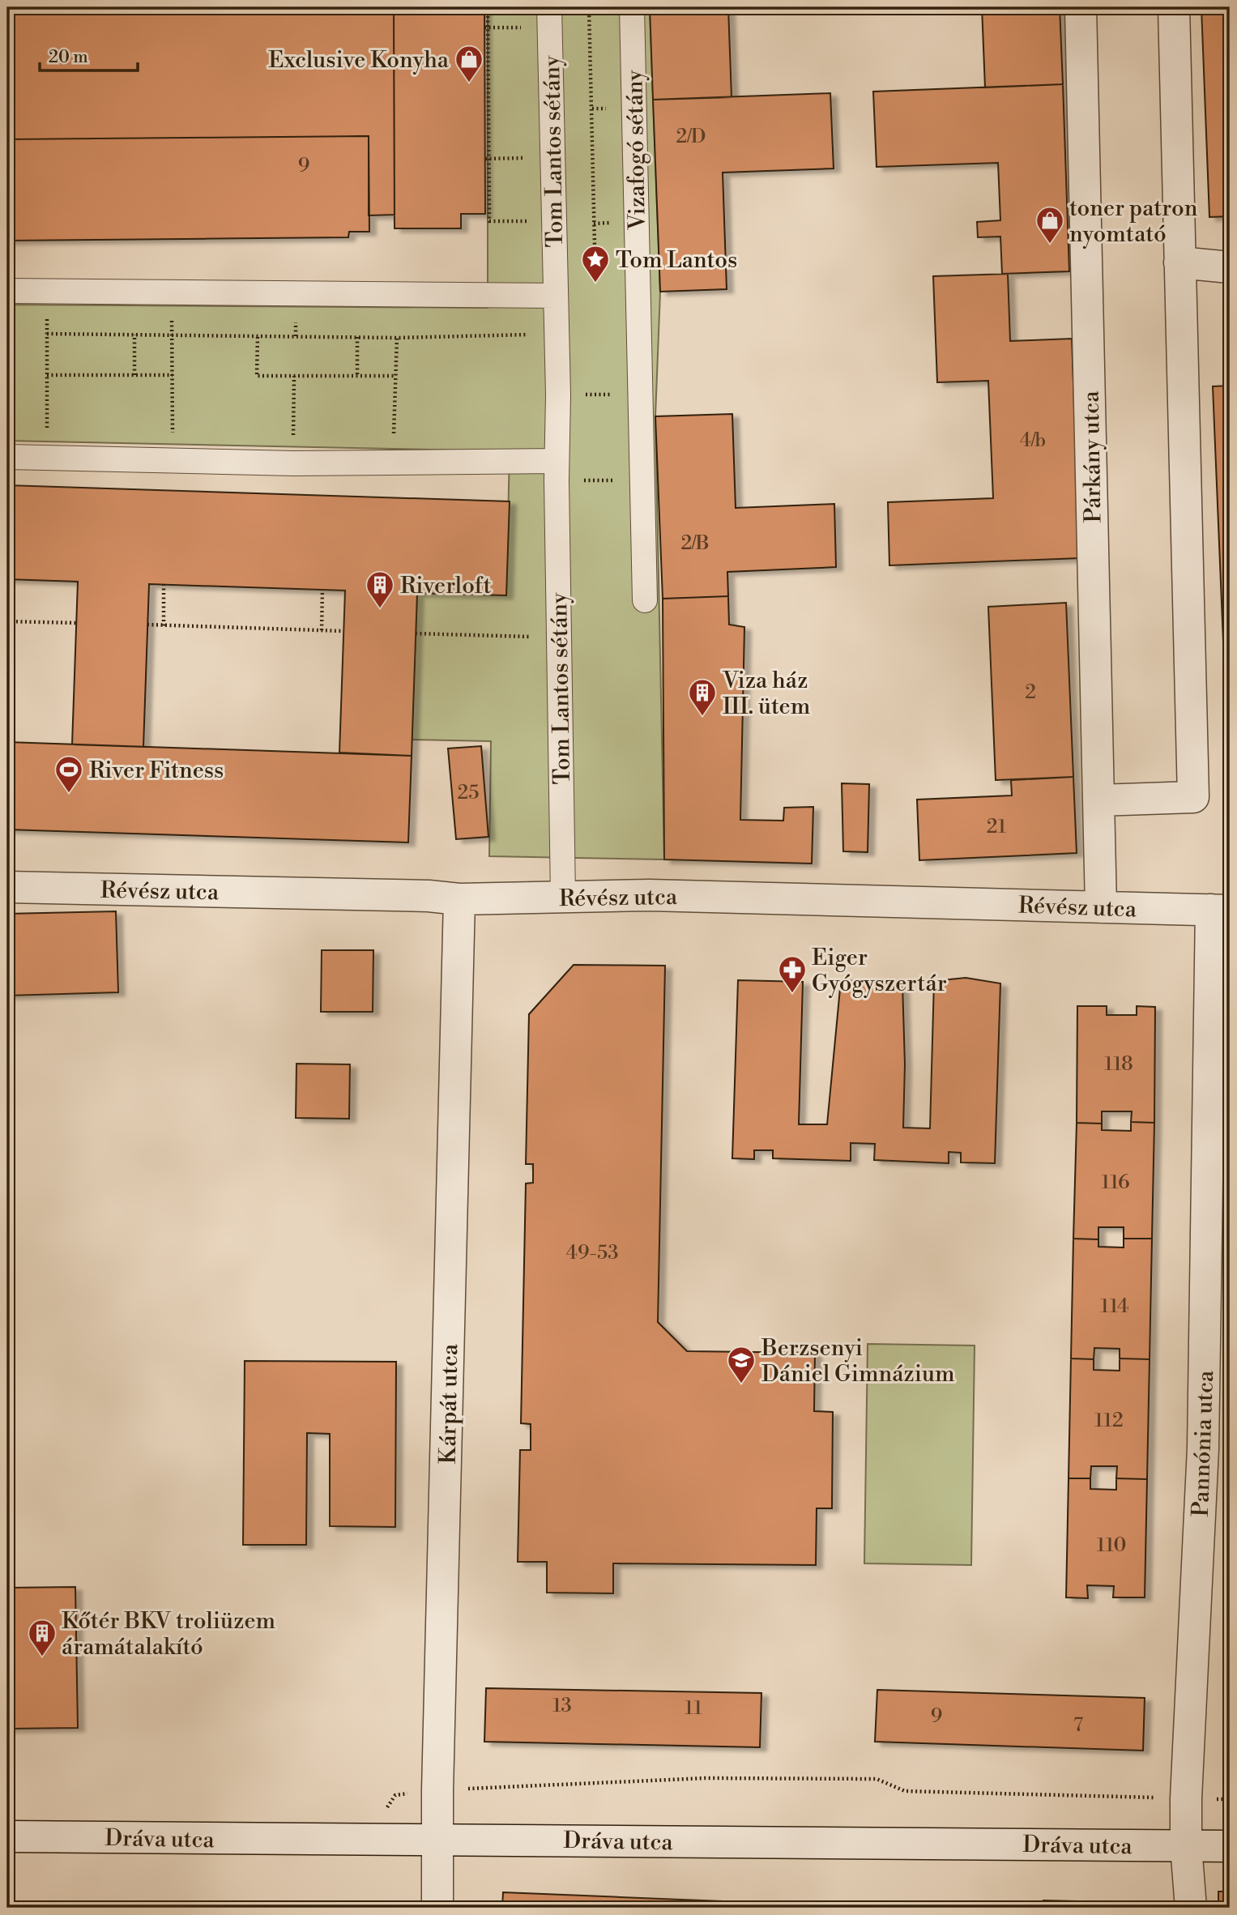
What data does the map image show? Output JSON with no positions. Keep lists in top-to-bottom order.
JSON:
{
  "streets": {
    "street": [
      "Vizafogó sétány",
      "Tom Lantos sétány",
      "Párkány utca",
      "Révész utca",
      "Kárpát utca",
      "Pannónia utca",
      "Dráva utca"
    ]
  },
  "crossings": [
    ["Tom Lantos sétány", "Révész utca"],
    ["Párkány utca", "Révész utca"],
    ["Révész utca", "Kárpát utca"],
    ["Révész utca", "Pannónia utca"],
    ["Kárpát utca", "Dráva utca"],
    ["Pannónia utca", "Dráva utca"]
  ],
  "places": {
    "shop": ["Exclusive Konyha", "toner patron nyomtató"],
    "place": ["Tom Lantos"],
    "building": ["Riverloft", "Viza ház III. ütem", "Kőtér BKV troliüzem áramátalakító"],
    "sports": ["River Fitness"],
    "pharmacy": ["Eiger Gyógyszertár"],
    "school or university": ["Berzsenyi Dániel Gimnázium"]
  },
  "house_numbers": [
    "2/D",
    "9",
    "4/b",
    "2/B",
    "2",
    "25",
    "21",
    "118",
    "116",
    "49-53",
    "114",
    "112",
    "110",
    "13",
    "11",
    "9",
    "7"
  ],
  "scale_bar": "20 m"
}
